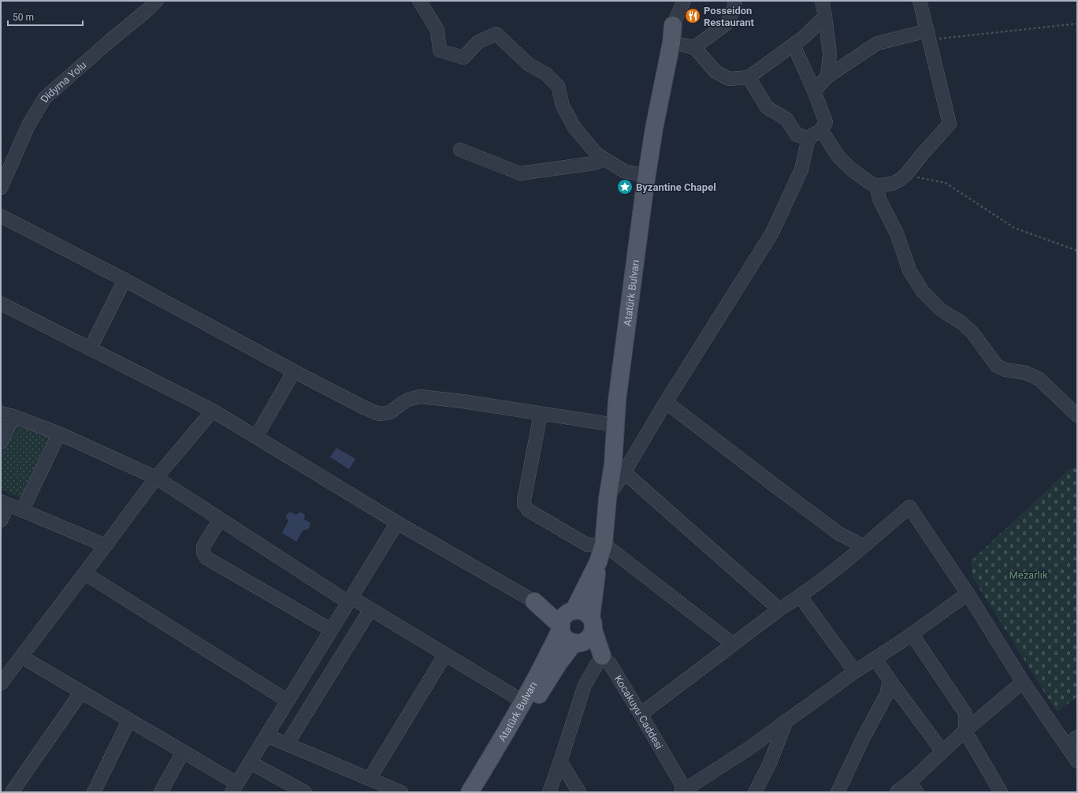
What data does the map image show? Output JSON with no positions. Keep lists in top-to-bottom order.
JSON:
{
  "streets": {
    "main road": ["Atatürk Bulvarı", "Kocakuyu Caddesi"],
    "street": ["Didyma Yolu"]
  },
  "crossings": [
    ["Atatürk Bulvarı", "Kocakuyu Caddesi"]
  ],
  "parks": ["Mezarlık"],
  "places": {
    "restaurant": ["Posseidon Restaurant"],
    "place": ["Byzantine Chapel"]
  },
  "scale_bar": "50 m"
}
